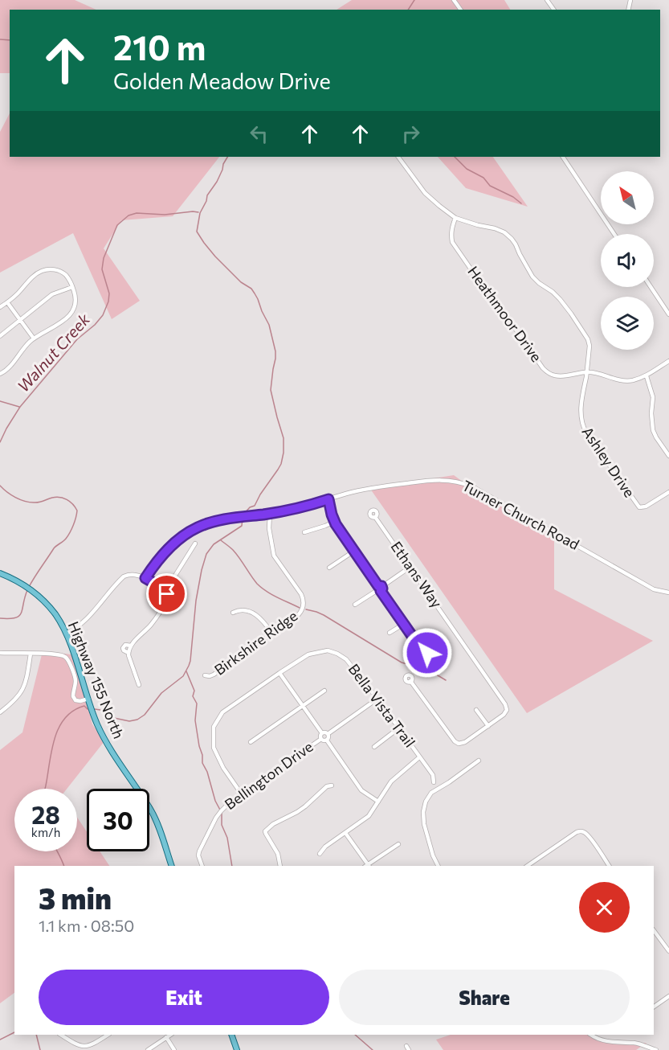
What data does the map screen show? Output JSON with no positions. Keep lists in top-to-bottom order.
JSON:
{
  "streets": {
    "main road": ["Highway 155 North"],
    "street": [
      "Heathmoor Drive",
      "Ashley Drive",
      "Turner Church Road",
      "Ethans Way",
      "Birkshire Ridge",
      "Bella Vista Trail",
      "Bellington Drive"
    ]
  },
  "crossings": [
    ["Heathmoor Drive", "Ashley Drive"],
    ["Turner Church Road", "Birkshire Ridge"],
    ["Bella Vista Trail", "Bellington Drive"]
  ],
  "water": ["Walnut Creek"],
  "north": "top left",
  "page": {
    "turn": ["210 m", "Golden Meadow Drive"],
    "speed": "28 km/h",
    "limit": "30",
    "heading": ["3 min", "1.1 km · 08:50"],
    "buttons": ["Exit", "Share"]
  }
}
